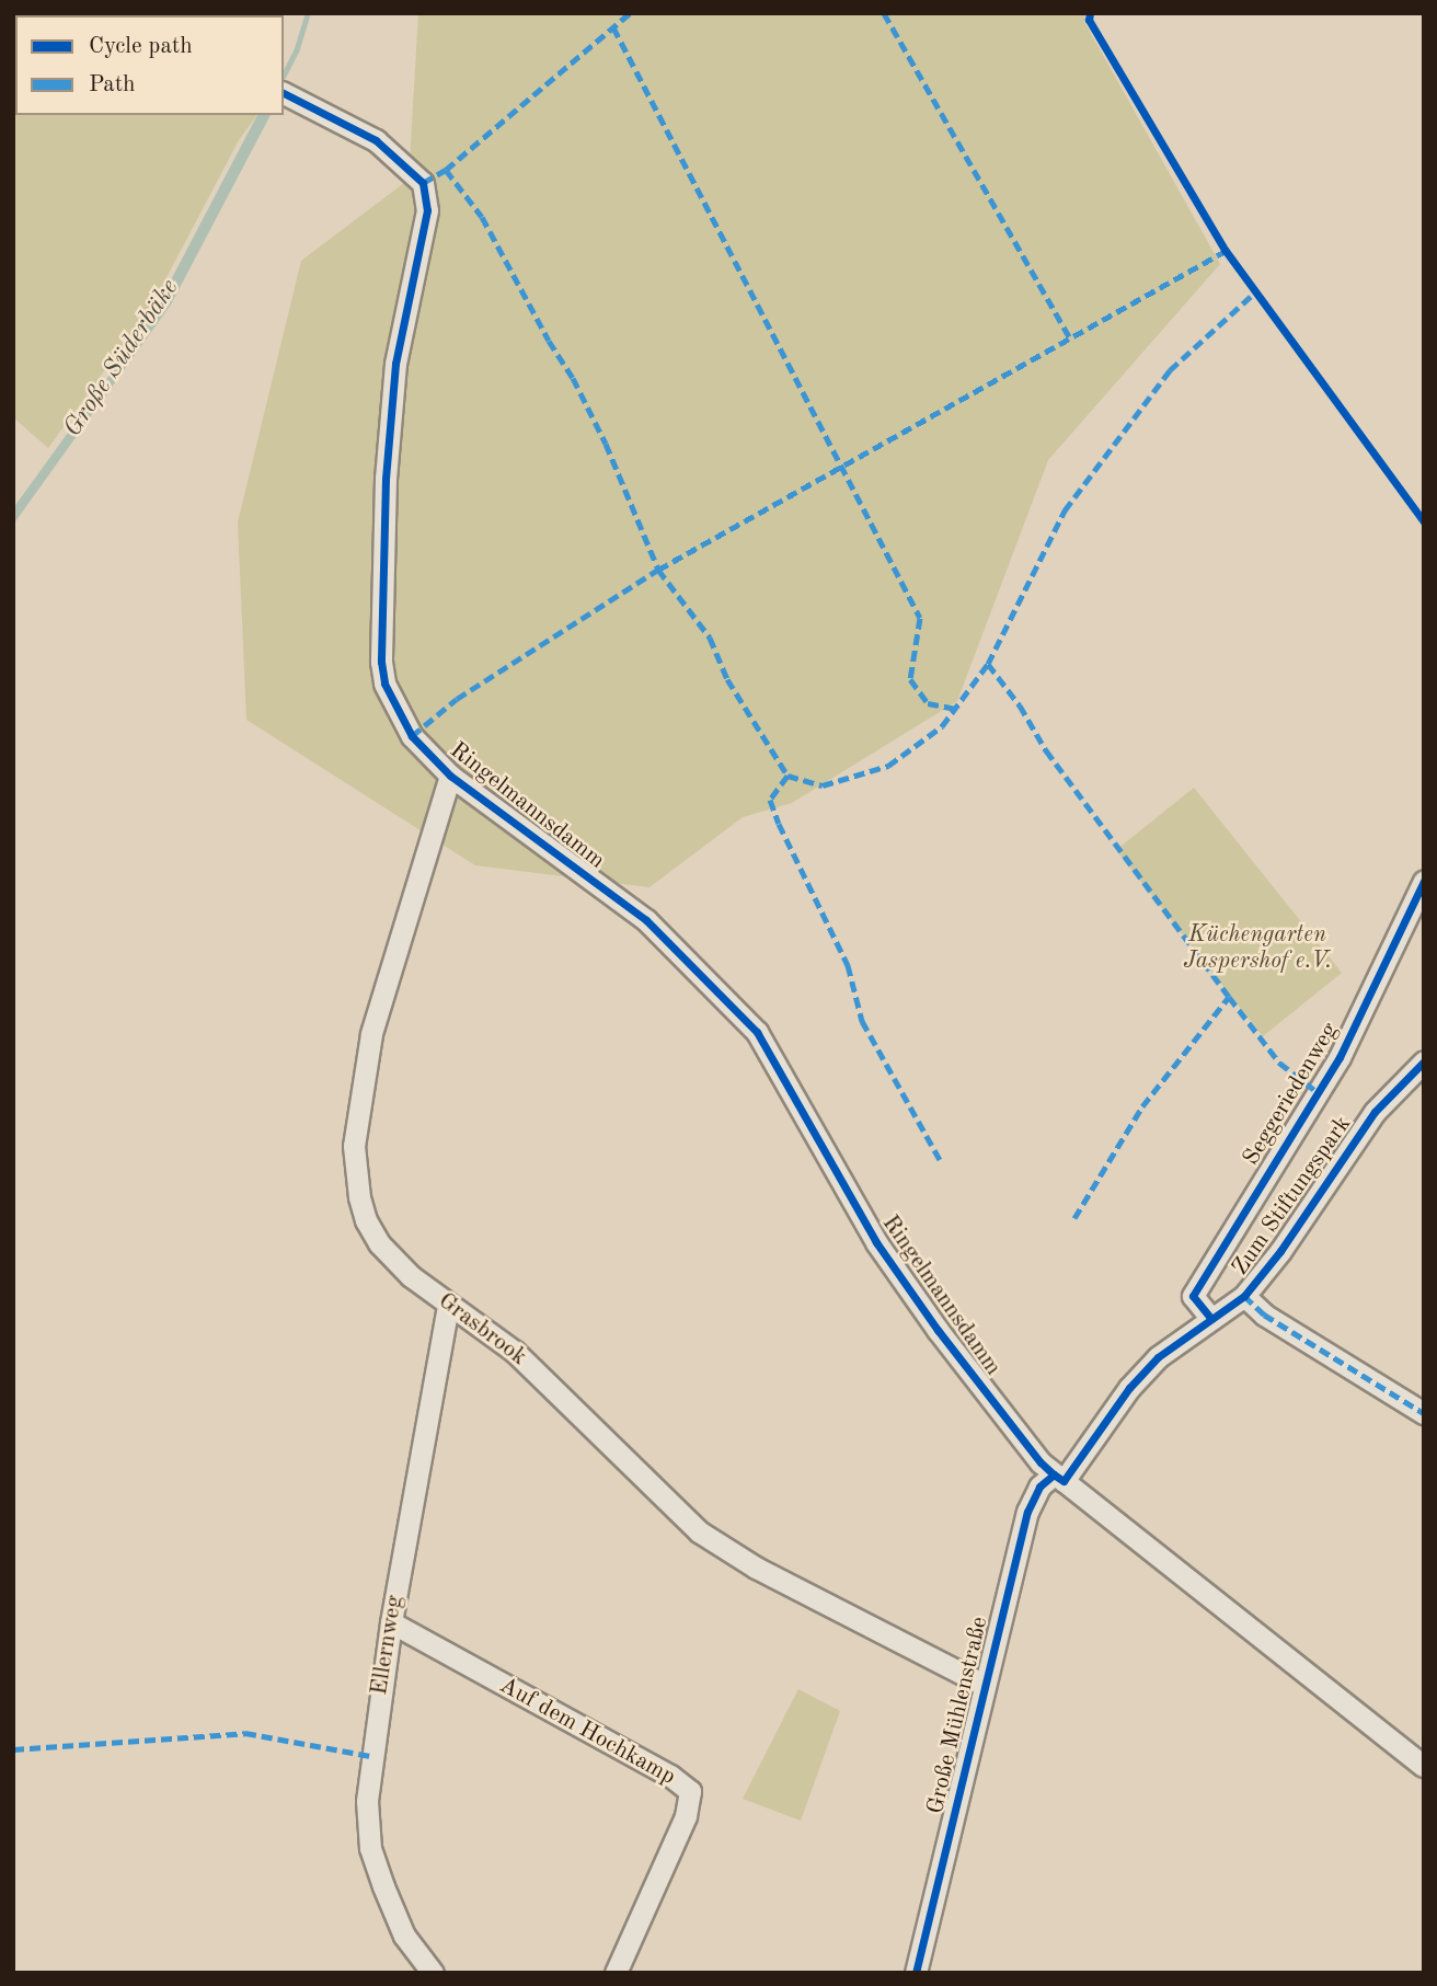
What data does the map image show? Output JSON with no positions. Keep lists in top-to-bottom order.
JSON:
{
  "streets": {
    "street": [
      "Ringelmannsdamm",
      "Seggeriedenweg",
      "Zum Stiftungspark",
      "Grasbrook",
      "Ellernweg",
      "Große Mühlenstraße",
      "Auf dem Hochkamp"
    ]
  },
  "crossings": [
    ["Ringelmannsdamm", "Zum Stiftungspark"],
    ["Ringelmannsdamm", "Grasbrook"],
    ["Ringelmannsdamm", "Große Mühlenstraße"],
    ["Seggeriedenweg", "Zum Stiftungspark"],
    ["Zum Stiftungspark", "Große Mühlenstraße"],
    ["Grasbrook", "Ellernweg"],
    ["Grasbrook", "Große Mühlenstraße"],
    ["Ellernweg", "Auf dem Hochkamp"]
  ],
  "water": ["Große Süderbäke"],
  "parks": ["Küchengarten Jaspershof e.V."],
  "legend": ["Cycle path", "Path"]
}
